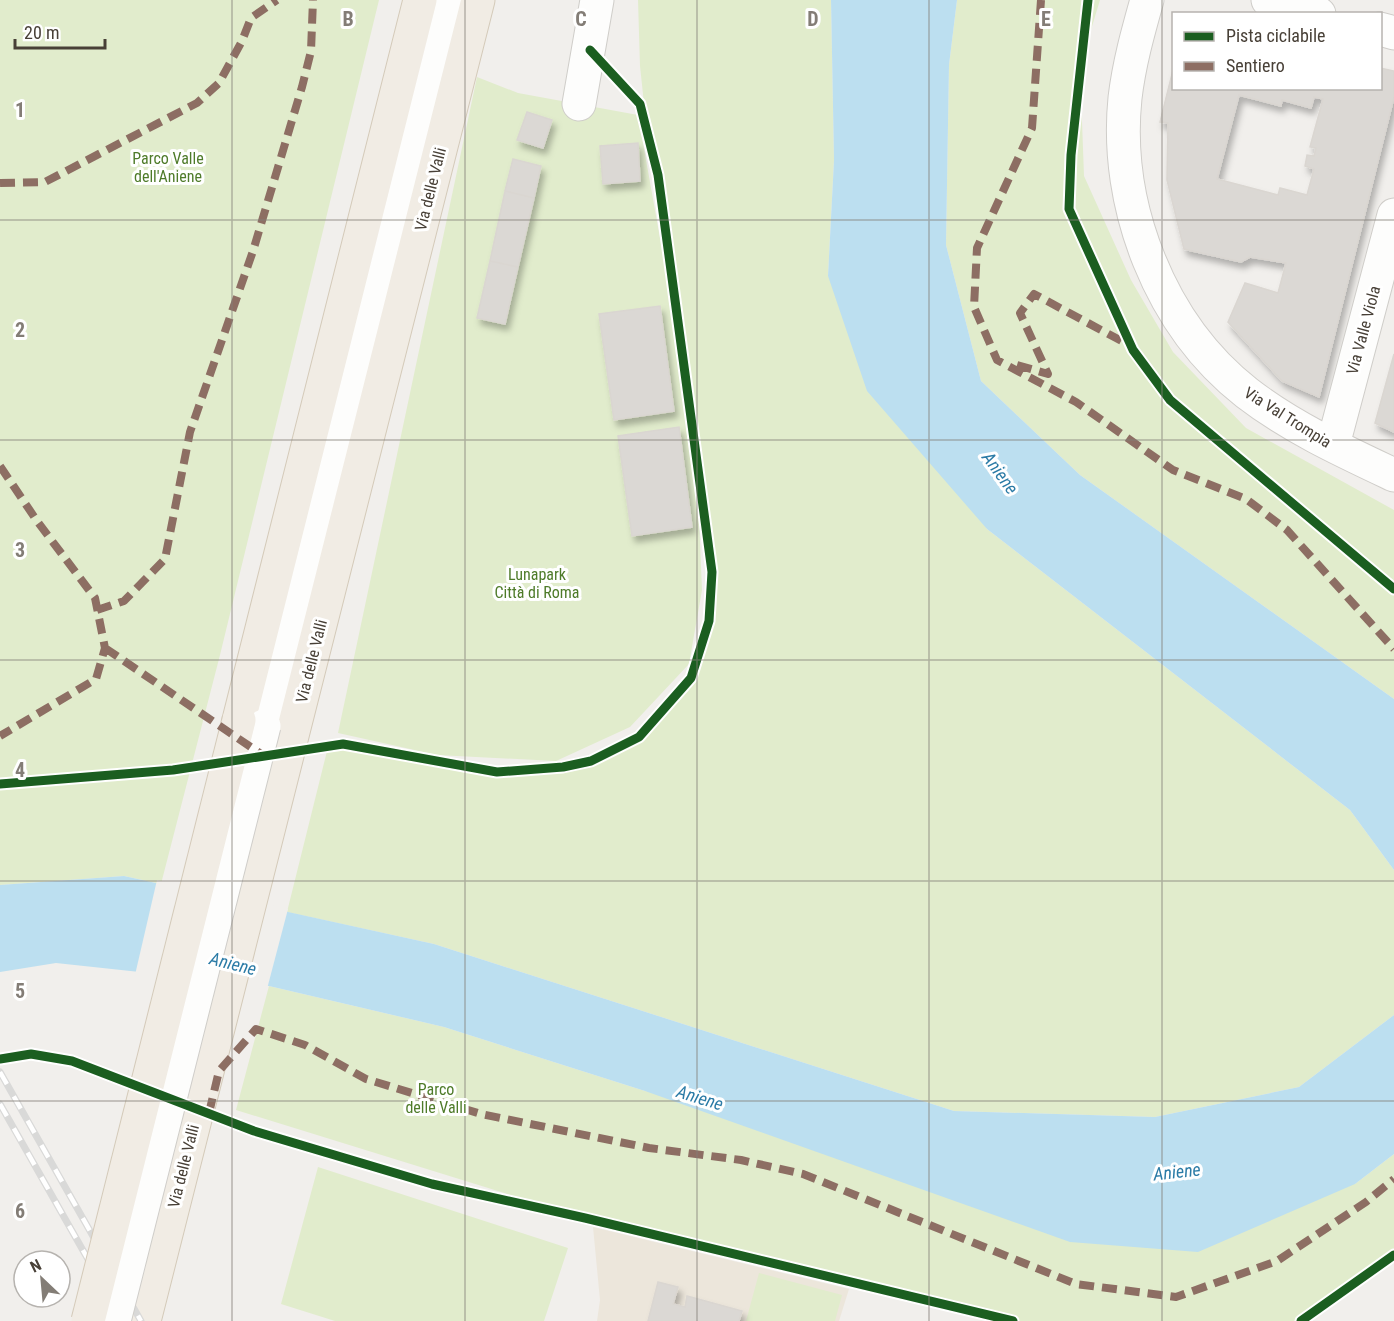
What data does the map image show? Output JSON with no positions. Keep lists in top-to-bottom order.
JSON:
{
  "streets": {
    "main road": ["Via delle Valli"],
    "street": ["Via Valle Viola", "Via Val Trompia"]
  },
  "crossings": [
    ["Via Valle Viola", "Via Val Trompia"]
  ],
  "water": ["Aniene"],
  "parks": ["Parco Valle dell'Aniene", "Lunapark Città di Roma", "Parco delle Valli"],
  "legend": ["Pista ciclabile", "Sentiero"],
  "scale_bar": "20 m",
  "north": "top left",
  "grid": {
    "columns": [
      "B",
      "C",
      "D",
      "E"
    ],
    "rows": [
      "1",
      "2",
      "3",
      "4",
      "5",
      "6"
    ]
  }
}
